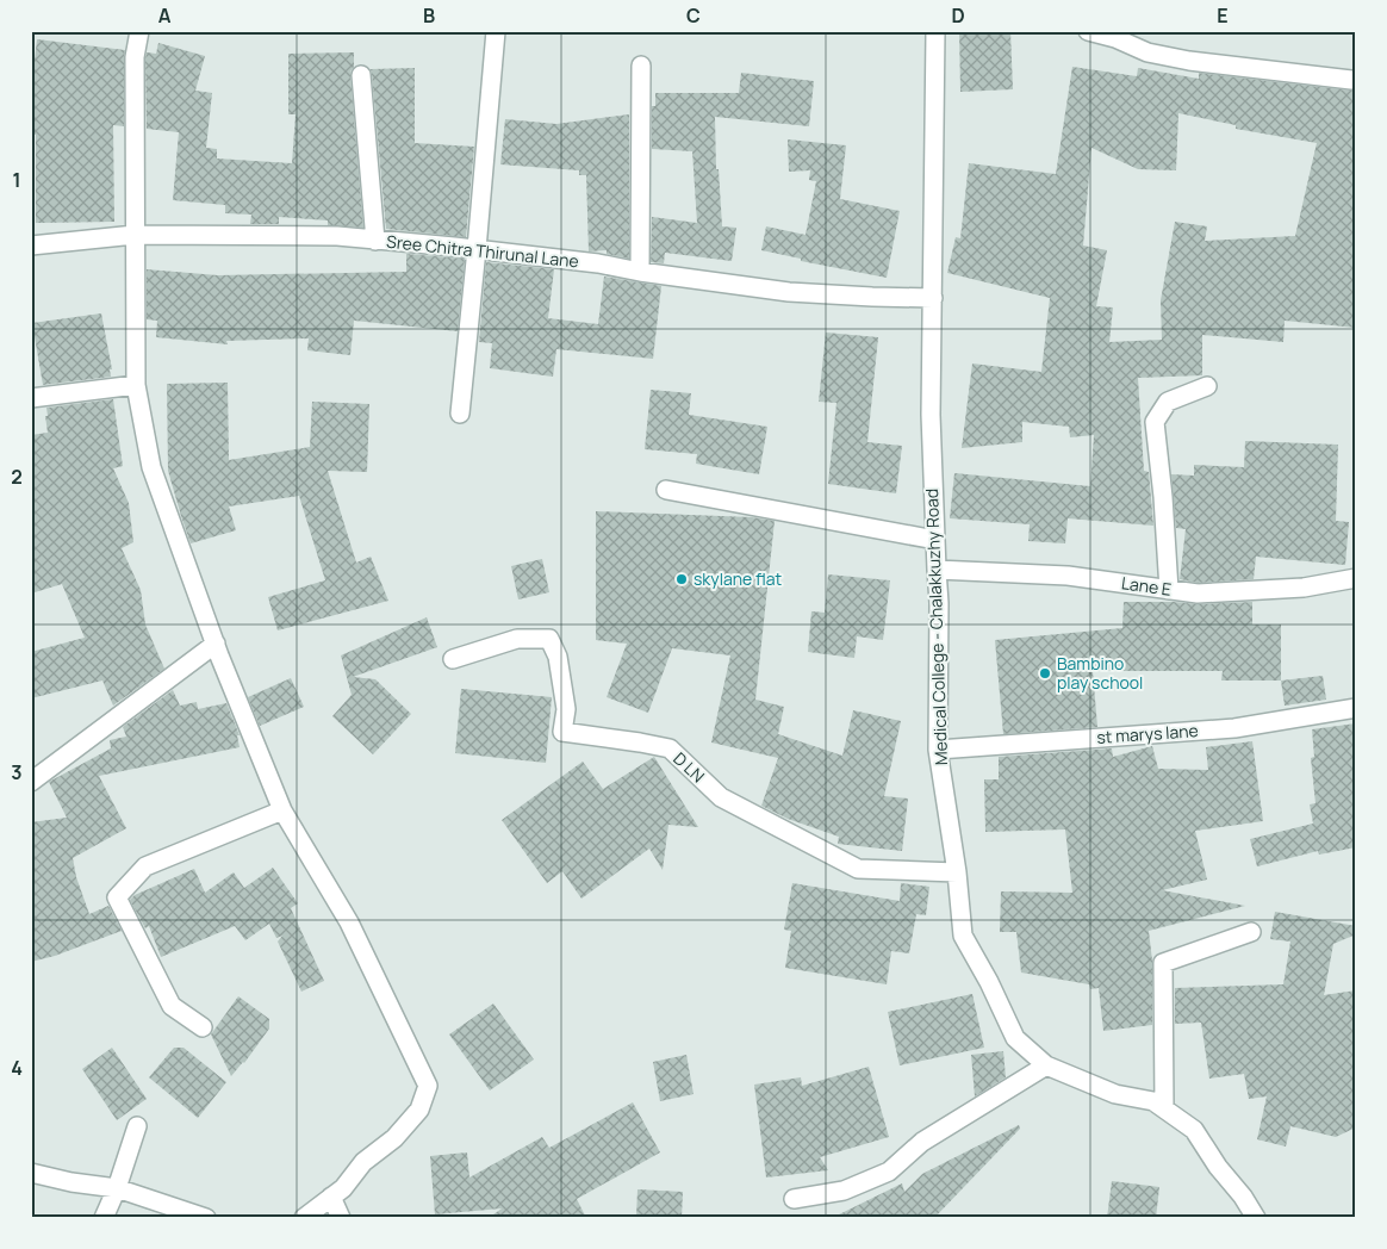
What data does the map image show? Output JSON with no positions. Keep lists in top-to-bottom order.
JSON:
{
  "streets": {
    "street": [
      "Sree Chitra Thirunal Lane",
      "Lane E",
      "Medical College - Chalakkuzhy Road",
      "st marys lane",
      "D LN"
    ]
  },
  "crossings": [
    ["Sree Chitra Thirunal Lane", "Medical College - Chalakkuzhy Road"],
    ["Lane E", "Medical College - Chalakkuzhy Road"],
    ["Medical College - Chalakkuzhy Road", "st marys lane"],
    ["Medical College - Chalakkuzhy Road", "D LN"]
  ],
  "places": ["skylane flat", "Bambino play school"],
  "grid": {
    "columns": [
      "A",
      "B",
      "C",
      "D",
      "E"
    ],
    "rows": [
      "1",
      "2",
      "3",
      "4"
    ]
  }
}
